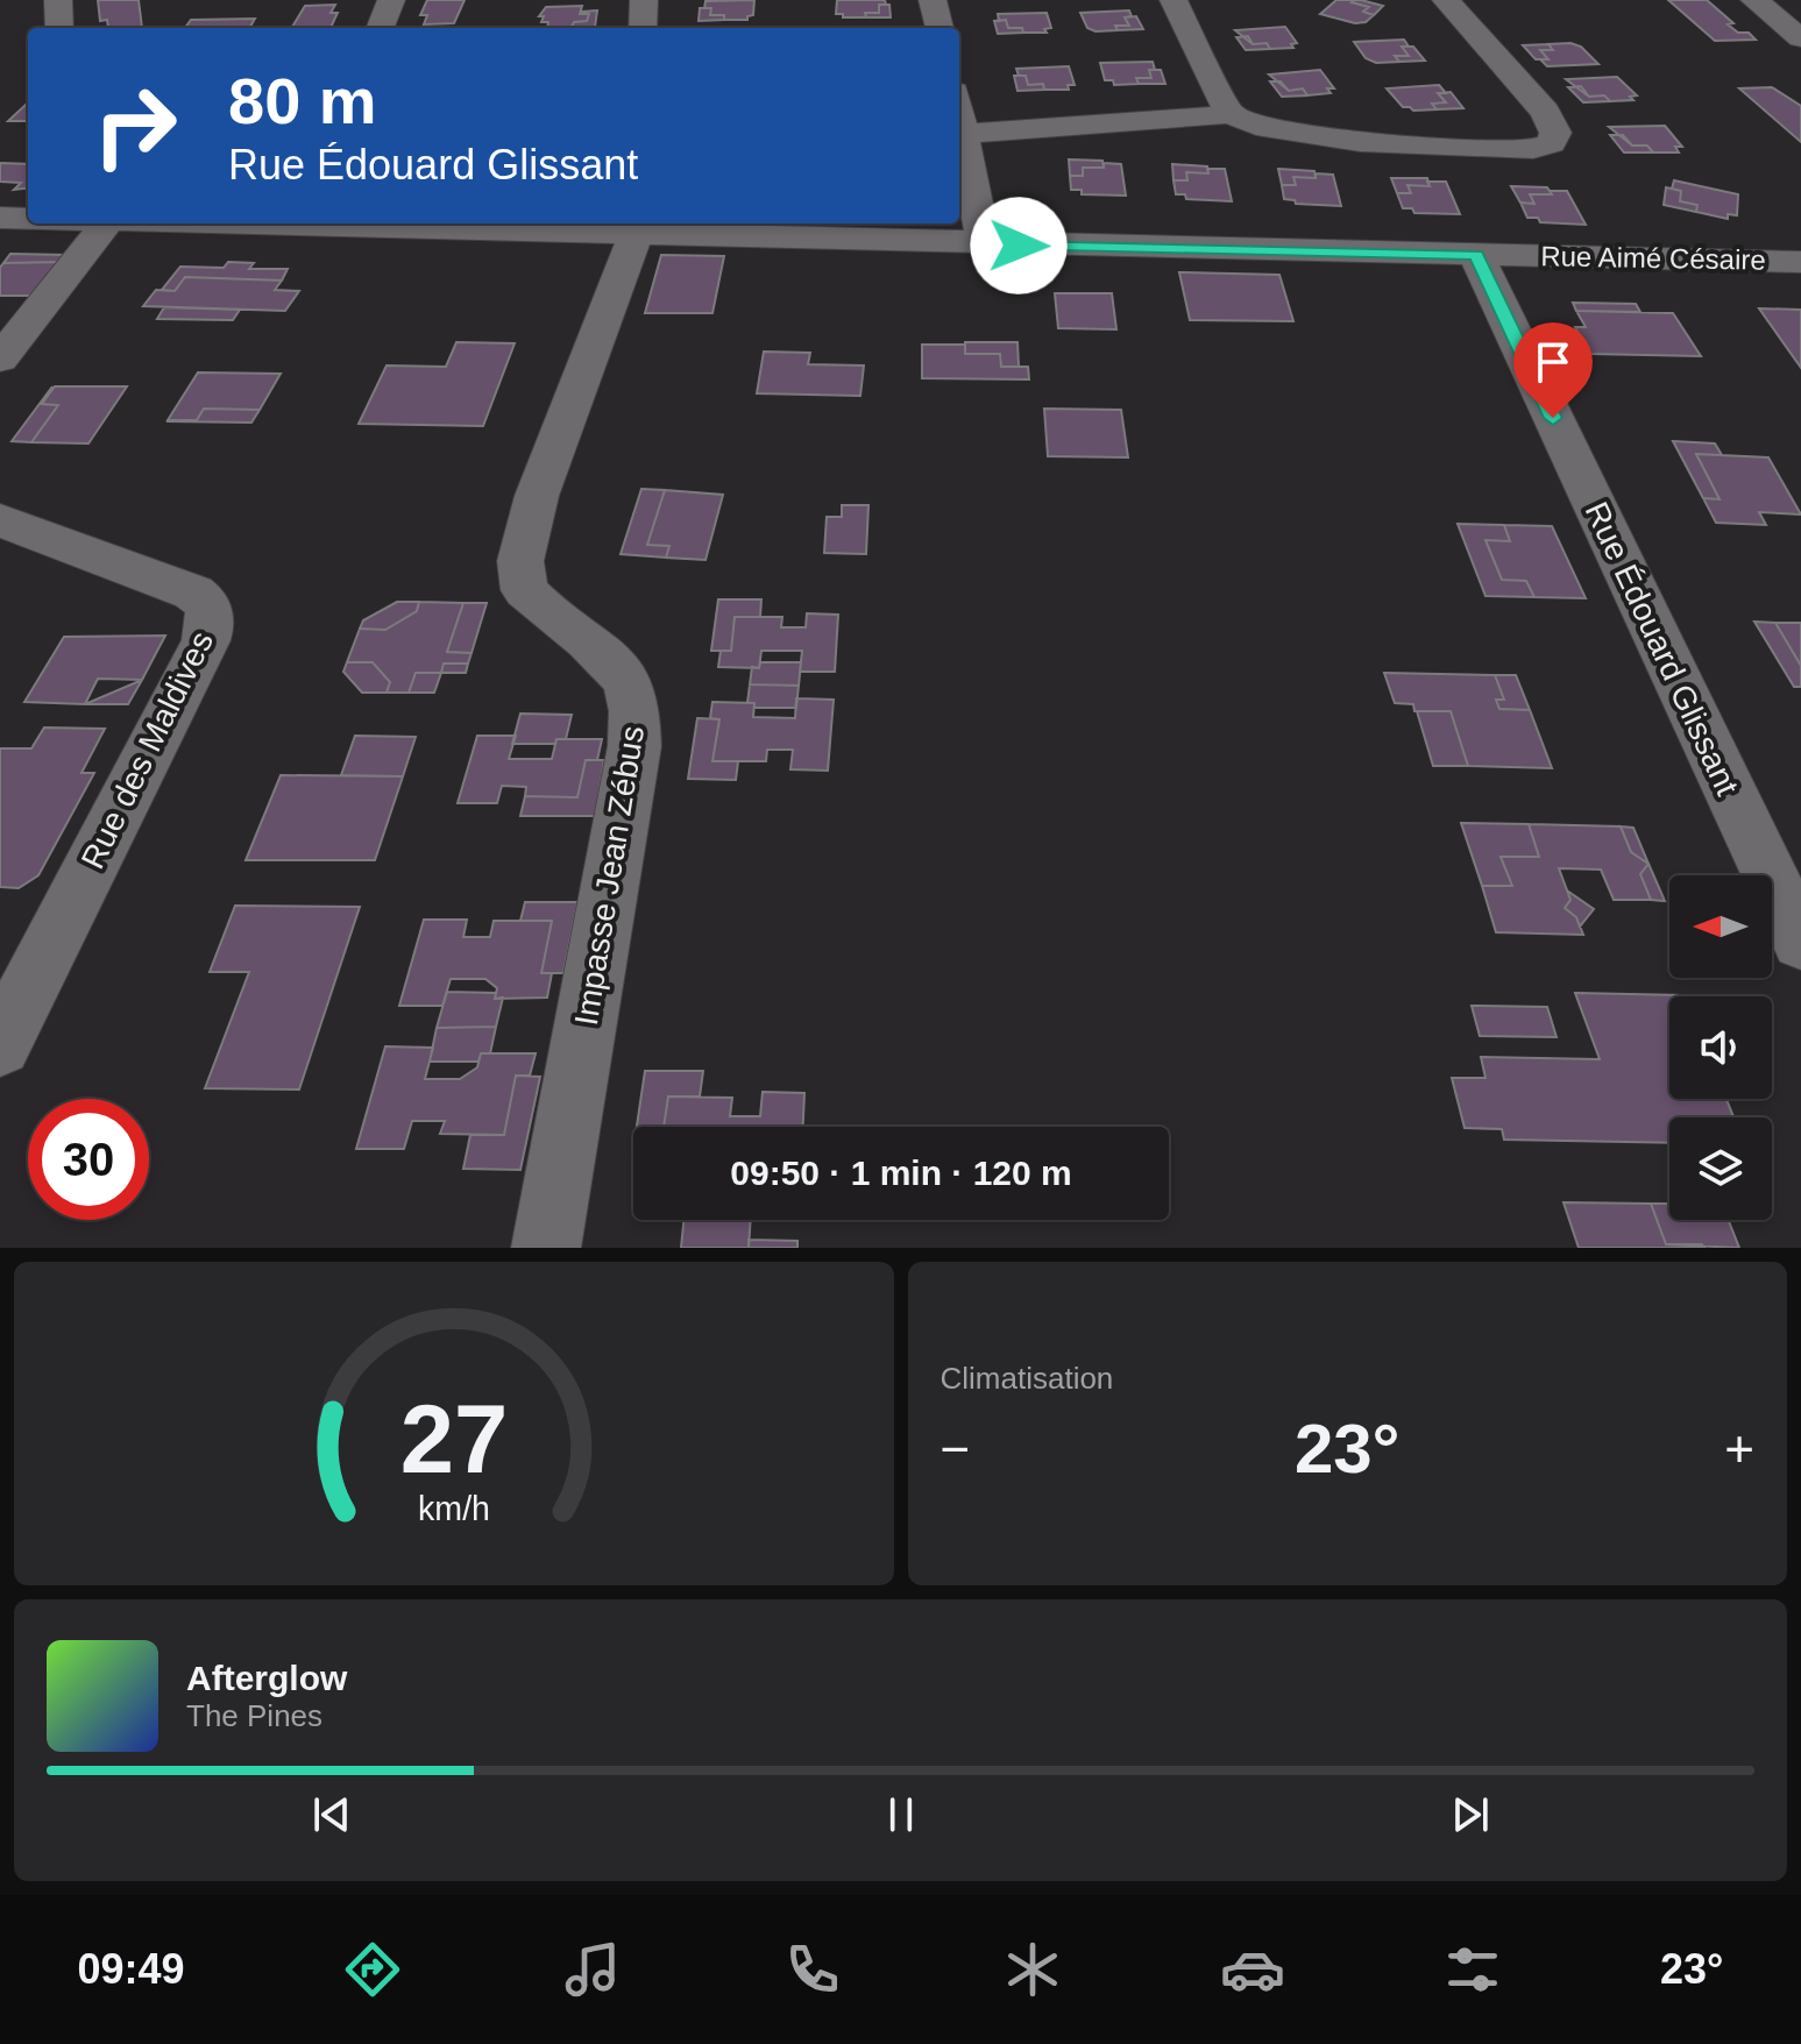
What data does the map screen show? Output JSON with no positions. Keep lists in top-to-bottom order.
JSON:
{
  "streets": {
    "street": [
      "Rue Aimé Césaire",
      "Rue Édouard Glissant",
      "Rue des Maldives",
      "Impasse Jean Zébus"
    ]
  },
  "crossings": [
    ["Rue Aimé Césaire", "Rue Édouard Glissant"],
    ["Rue Aimé Césaire", "Impasse Jean Zébus"]
  ],
  "north": "left",
  "page": {
    "turn": ["80 m", "Rue Édouard Glissant"],
    "limit": "30",
    "trip": "09:50 · 1 min · 120 m",
    "tile": "Climatisation",
    "heat": ["−", "23°", "+"],
    "song": ["Afterglow", "The Pines"],
    "tabs": ["09:49", "23°"],
    "gauge": ["27", "km/h"]
  }
}
